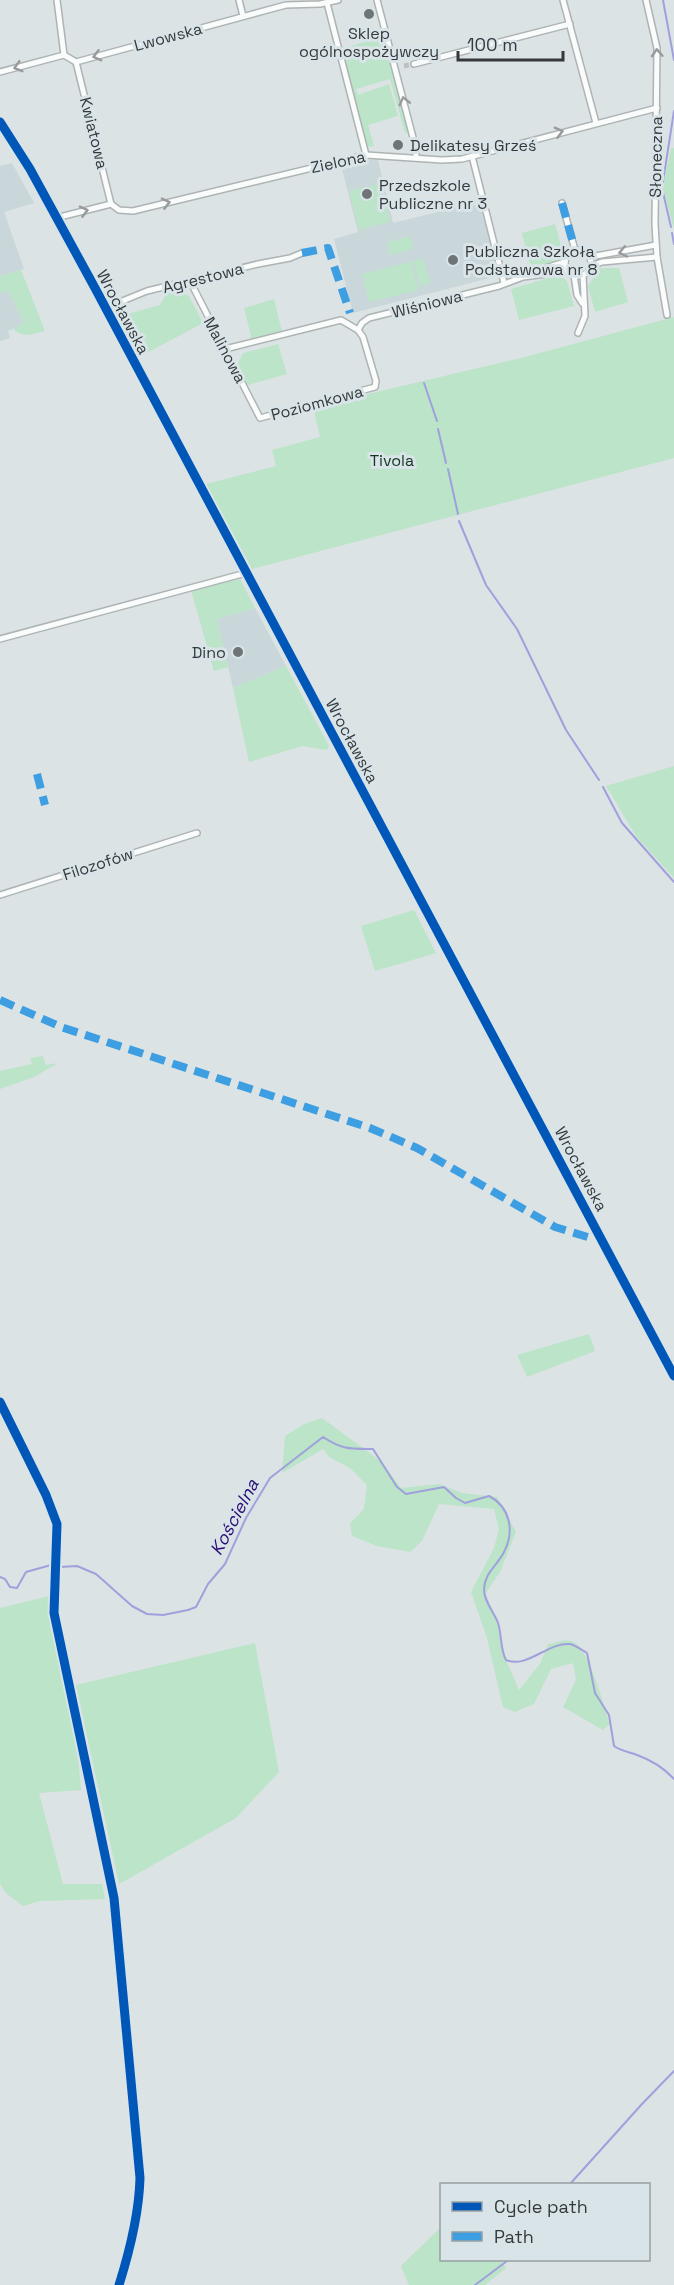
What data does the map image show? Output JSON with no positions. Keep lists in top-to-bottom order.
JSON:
{
  "streets": {
    "street": [
      "Lwowska",
      "Kwiatowa",
      "Słoneczna",
      "Zielona",
      "Agrestowa",
      "Wiśniowa",
      "Wrocławska",
      "Malinowa",
      "Poziomkowa",
      "Filozofów"
    ]
  },
  "crossings": [
    ["Lwowska", "Kwiatowa"],
    ["Kwiatowa", "Zielona"],
    ["Słoneczna", "Zielona"],
    ["Zielona", "Wrocławska"],
    ["Agrestowa", "Wrocławska"],
    ["Agrestowa", "Malinowa"],
    ["Wiśniowa", "Poziomkowa"],
    ["Malinowa", "Poziomkowa"]
  ],
  "one_way": ["Lwowska", "Zielona"],
  "water": ["Kościelna"],
  "parks": ["Tivola"],
  "places": [
    "Sklep ogólnospożywczy",
    "Delikatesy Grześ",
    "Przedszkole Publiczne nr 3",
    "Publiczna Szkoła Podstawowa nr 8",
    "Dino"
  ],
  "legend": ["Cycle path", "Path"],
  "scale_bar": "100 m"
}
